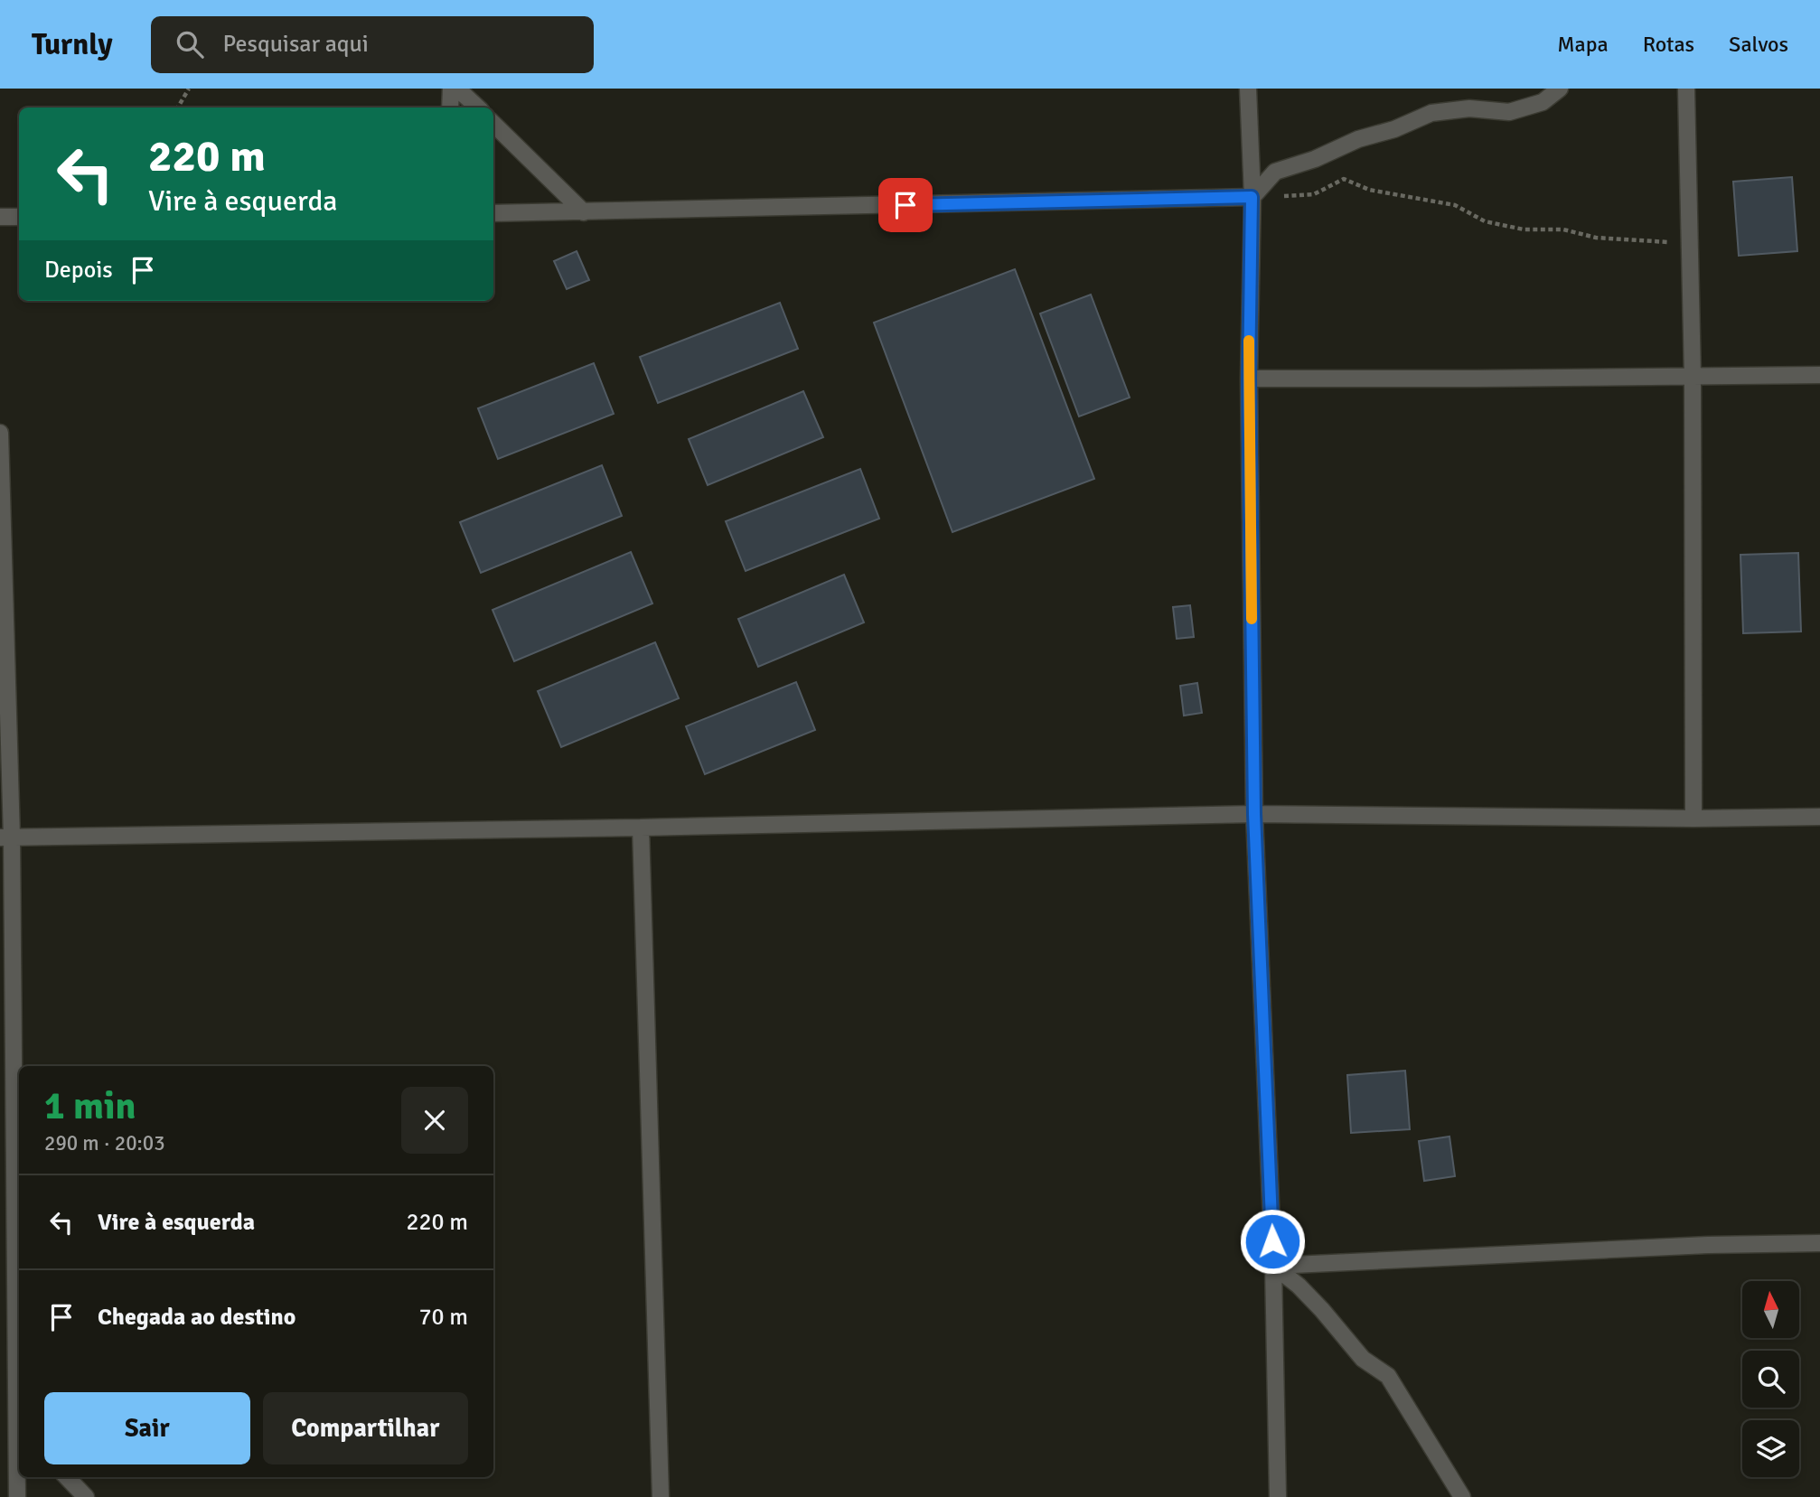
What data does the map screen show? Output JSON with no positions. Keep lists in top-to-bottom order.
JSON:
{
  "north": "top",
  "page": {
    "header": "Turnly",
    "search": "Pesquisar aqui",
    "nav": ["Mapa", "Rotas", "Salvos"],
    "turn": ["220 m", "Vire à esquerda"],
    "then": "Depois",
    "heading": ["1 min", "290 m · 20:03"],
    "list": [
      {
        "name": "Vire à esquerda",
        "value": "220 m"
      },
      {
        "name": "Chegada ao destino",
        "value": "70 m"
      }
    ],
    "buttons": ["Sair", "Compartilhar"]
  }
}
